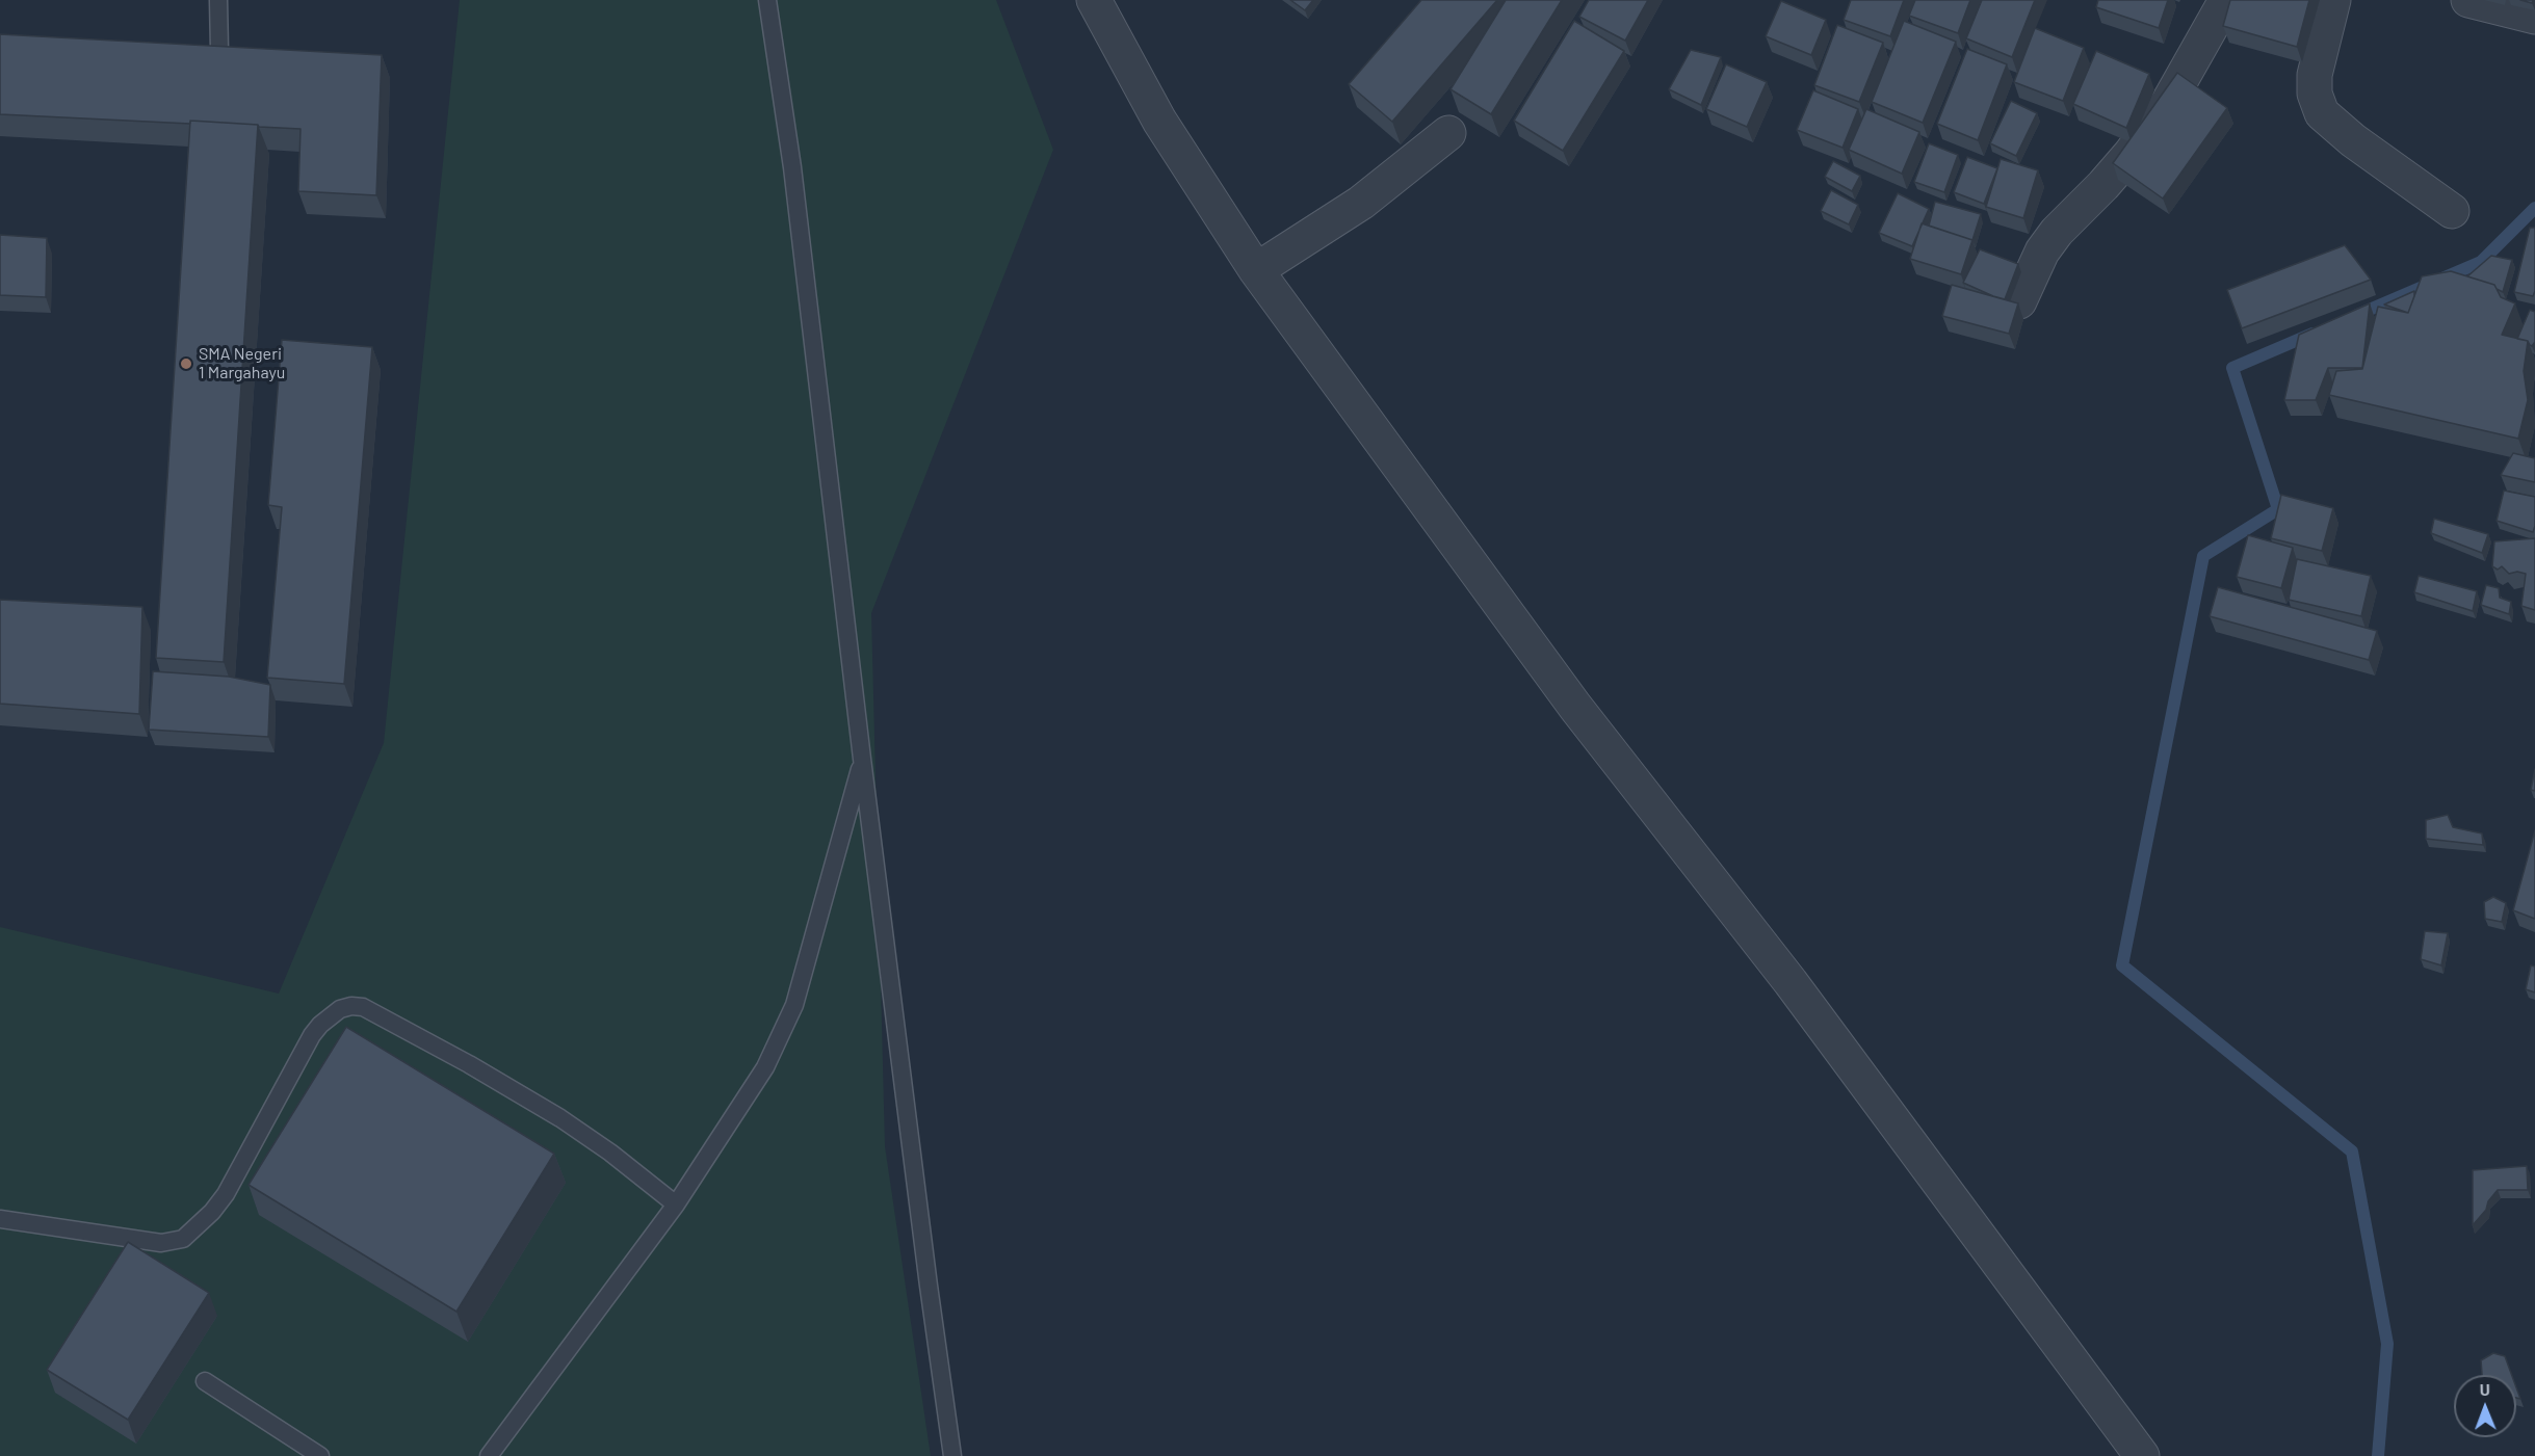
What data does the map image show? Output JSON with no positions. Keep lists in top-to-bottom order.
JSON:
{
  "places": ["SMA Negeri 1 Margahayu"],
  "north": "top"
}
